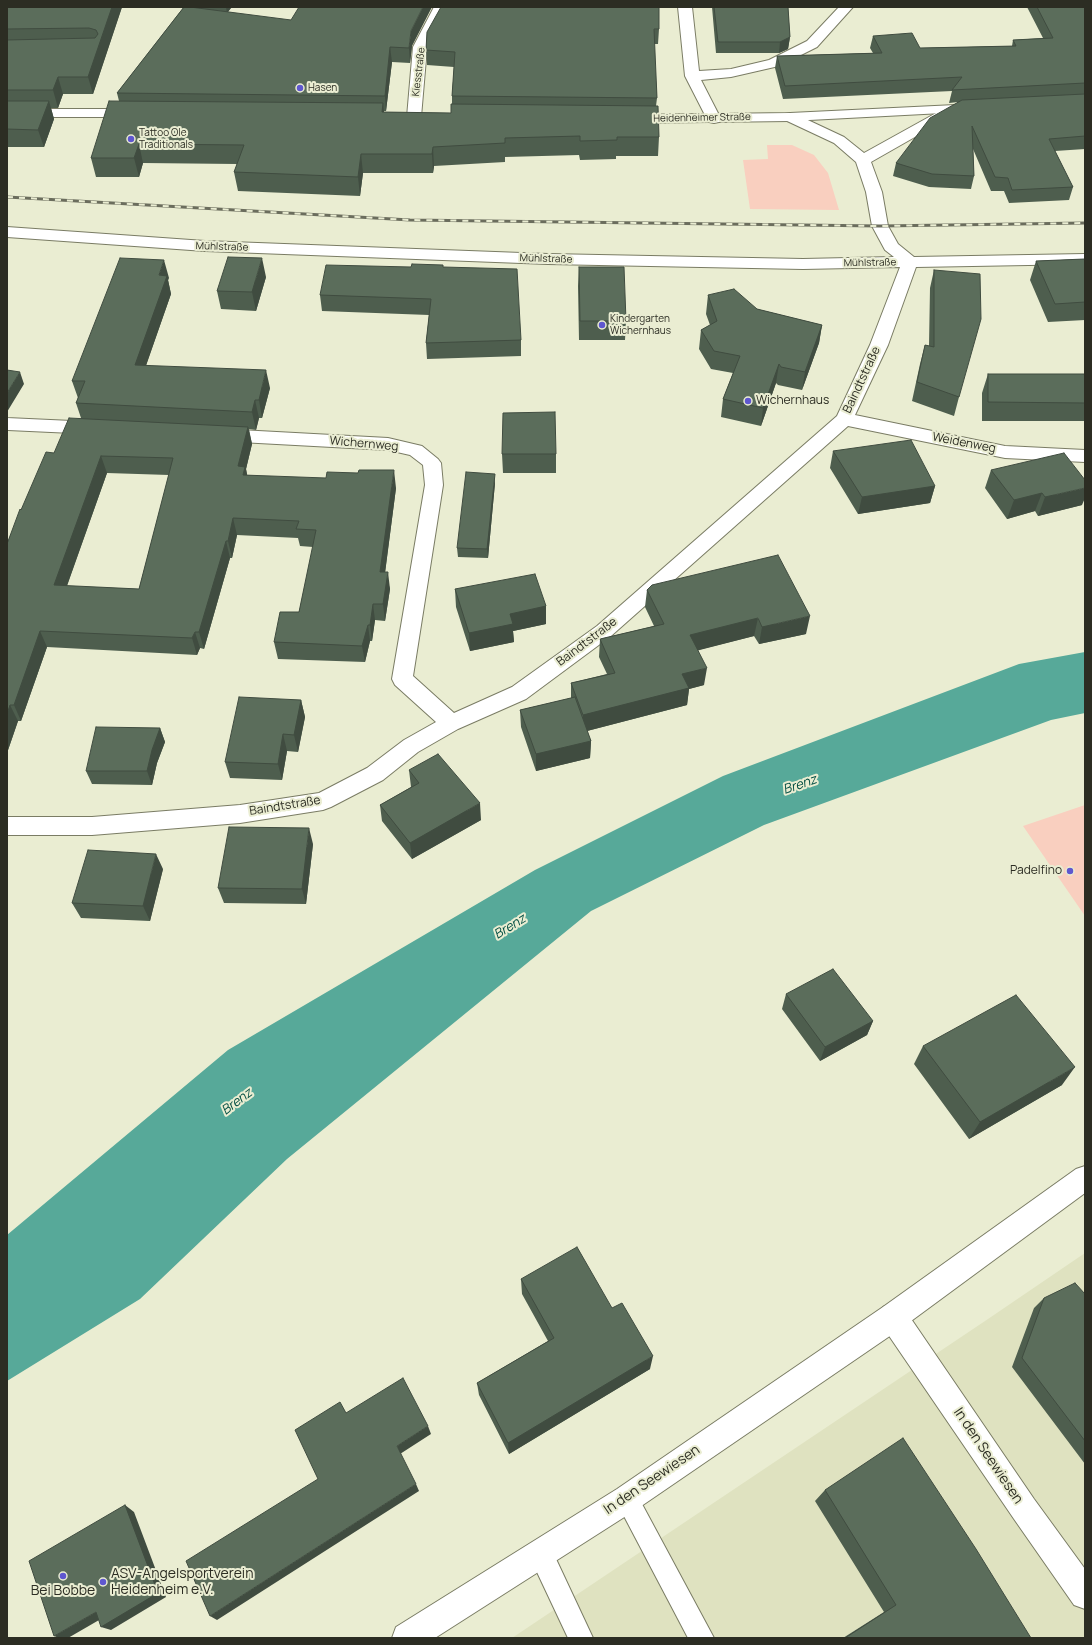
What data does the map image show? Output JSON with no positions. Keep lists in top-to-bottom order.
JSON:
{
  "streets": {
    "street": [
      "Kiesstraße",
      "Heidenheimer Straße",
      "Mühlstraße",
      "Baindtstraße",
      "Weidenweg",
      "Wichernweg",
      "In den Seewiesen"
    ]
  },
  "crossings": [
    ["Mühlstraße", "Baindtstraße"],
    ["Baindtstraße", "Weidenweg"],
    ["Baindtstraße", "Wichernweg"]
  ],
  "water": ["Brenz"],
  "places": [
    "Hasen",
    "Tattoo Ole Traditionals",
    "Kindergarten Wichernhaus",
    "Wichernhaus",
    "Padelfino",
    "Bei Bobbe",
    "ASV-Angelsportverein Heidenheim e.V."
  ]
}
